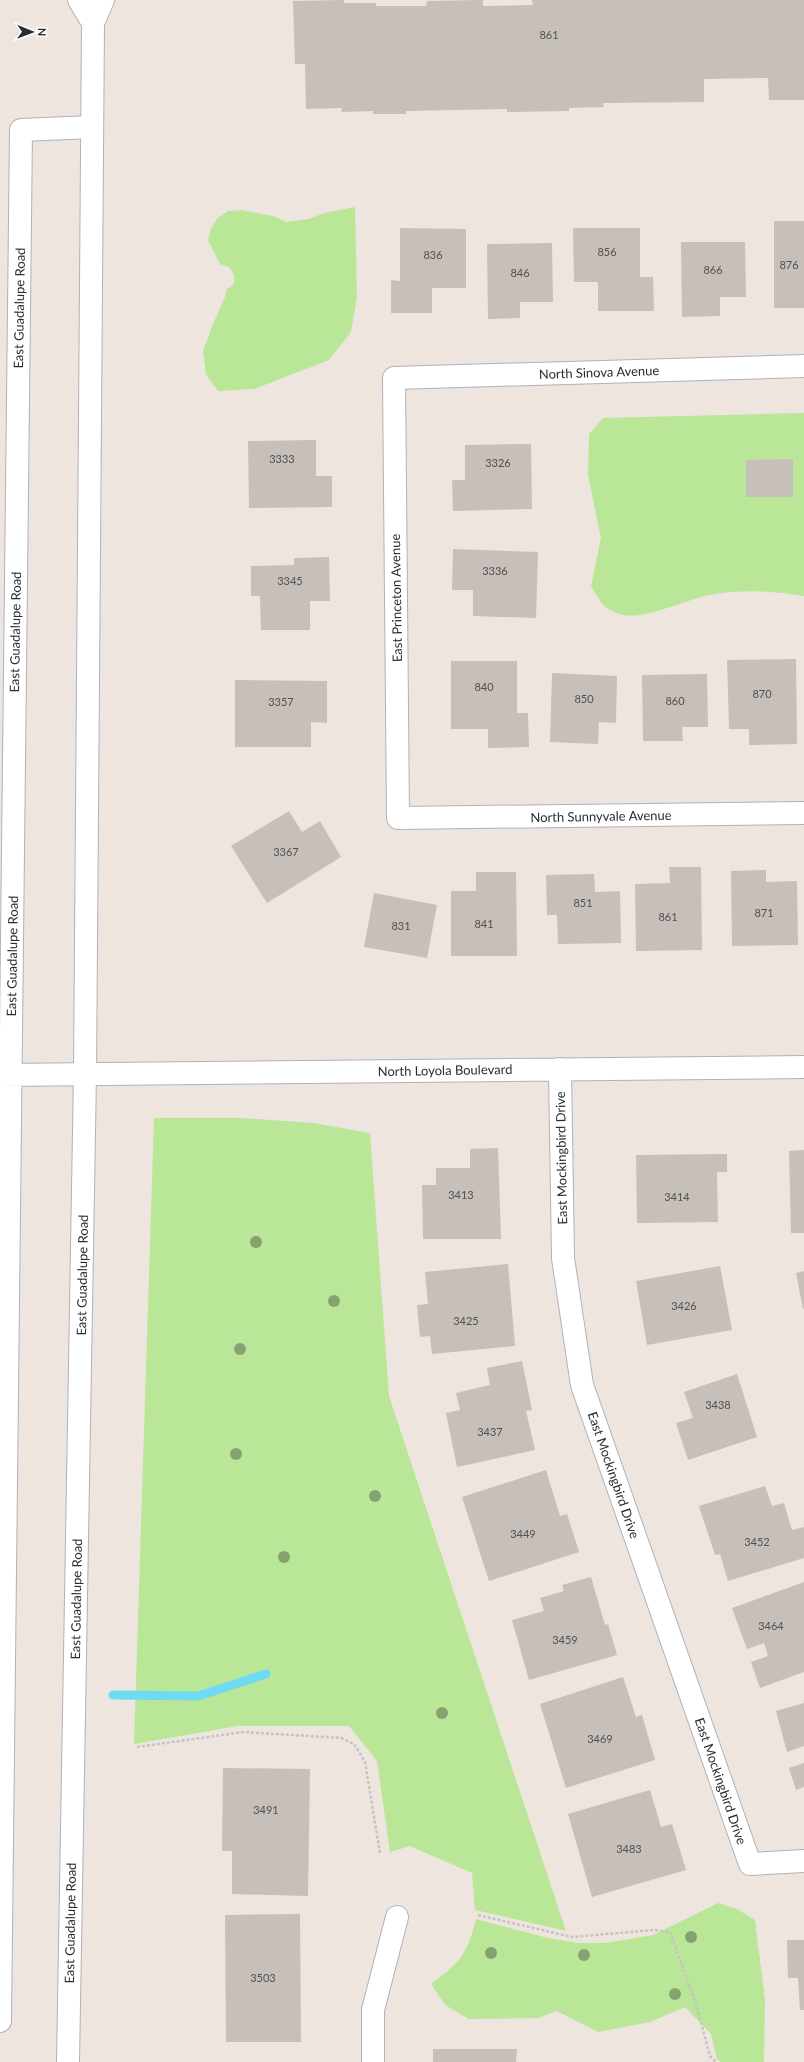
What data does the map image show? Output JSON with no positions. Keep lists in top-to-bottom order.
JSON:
{
  "streets": {
    "street": [
      "East Guadalupe Road",
      "North Sinova Avenue",
      "East Princeton Avenue",
      "North Sunnyvale Avenue",
      "North Loyola Boulevard",
      "East Mockingbird Drive"
    ]
  },
  "crossings": [
    ["East Guadalupe Road", "North Loyola Boulevard"],
    ["North Sinova Avenue", "East Princeton Avenue"],
    ["East Princeton Avenue", "North Sunnyvale Avenue"],
    ["North Loyola Boulevard", "East Mockingbird Drive"]
  ],
  "house_numbers": [
    "861",
    "856",
    "836",
    "876",
    "866",
    "846",
    "3333",
    "3326",
    "3336",
    "3345",
    "840",
    "870",
    "850",
    "860",
    "3357",
    "3367",
    "851",
    "871",
    "861",
    "841",
    "831",
    "3413",
    "3414",
    "3426",
    "3425",
    "3438",
    "3437",
    "3449",
    "3452",
    "3464",
    "3459",
    "3469",
    "3491",
    "3483",
    "3503"
  ],
  "north": "right"
}
